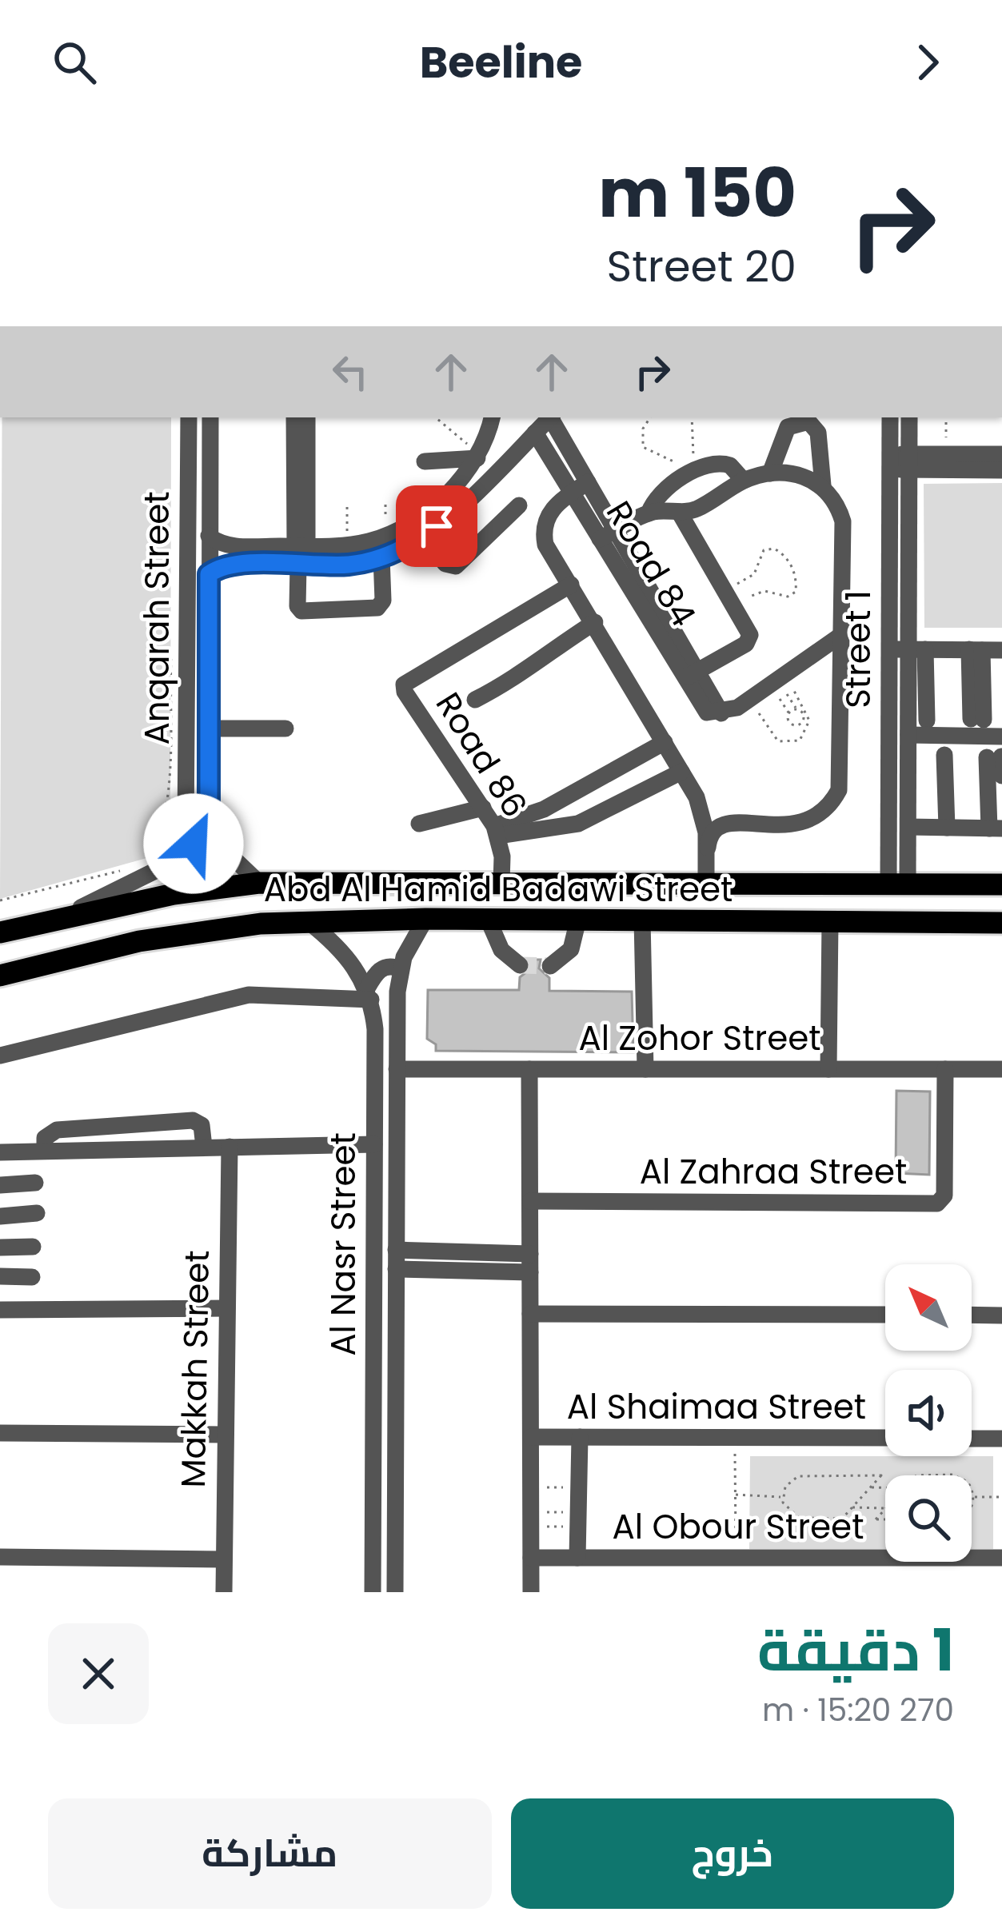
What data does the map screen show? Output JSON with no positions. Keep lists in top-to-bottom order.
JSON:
{
  "streets": {
    "main road": ["Abd Al Hamid Badawi Street"],
    "street": [
      "Road 84",
      "Anqarah Street",
      "Street 1",
      "Road 86",
      "Al Zohor Street",
      "Al Zahraa Street",
      "Al Nasr Street",
      "Makkah Street",
      "Al Shaimaa Street",
      "Al Obour Street"
    ]
  },
  "crossings": [
    ["Street 1", "Abd Al Hamid Badawi Street"],
    ["Road 86", "Abd Al Hamid Badawi Street"],
    ["Abd Al Hamid Badawi Street", "Al Nasr Street"],
    ["Al Zohor Street", "Al Zahraa Street"],
    ["Al Zohor Street", "Al Nasr Street"]
  ],
  "north": "top left",
  "page": {
    "header": "Beeline",
    "turn": ["150 m", "Street 20"],
    "heading": ["1 دقيقة", "270 m · 15:20"],
    "buttons": ["خروج", "مشاركة"]
  }
}
